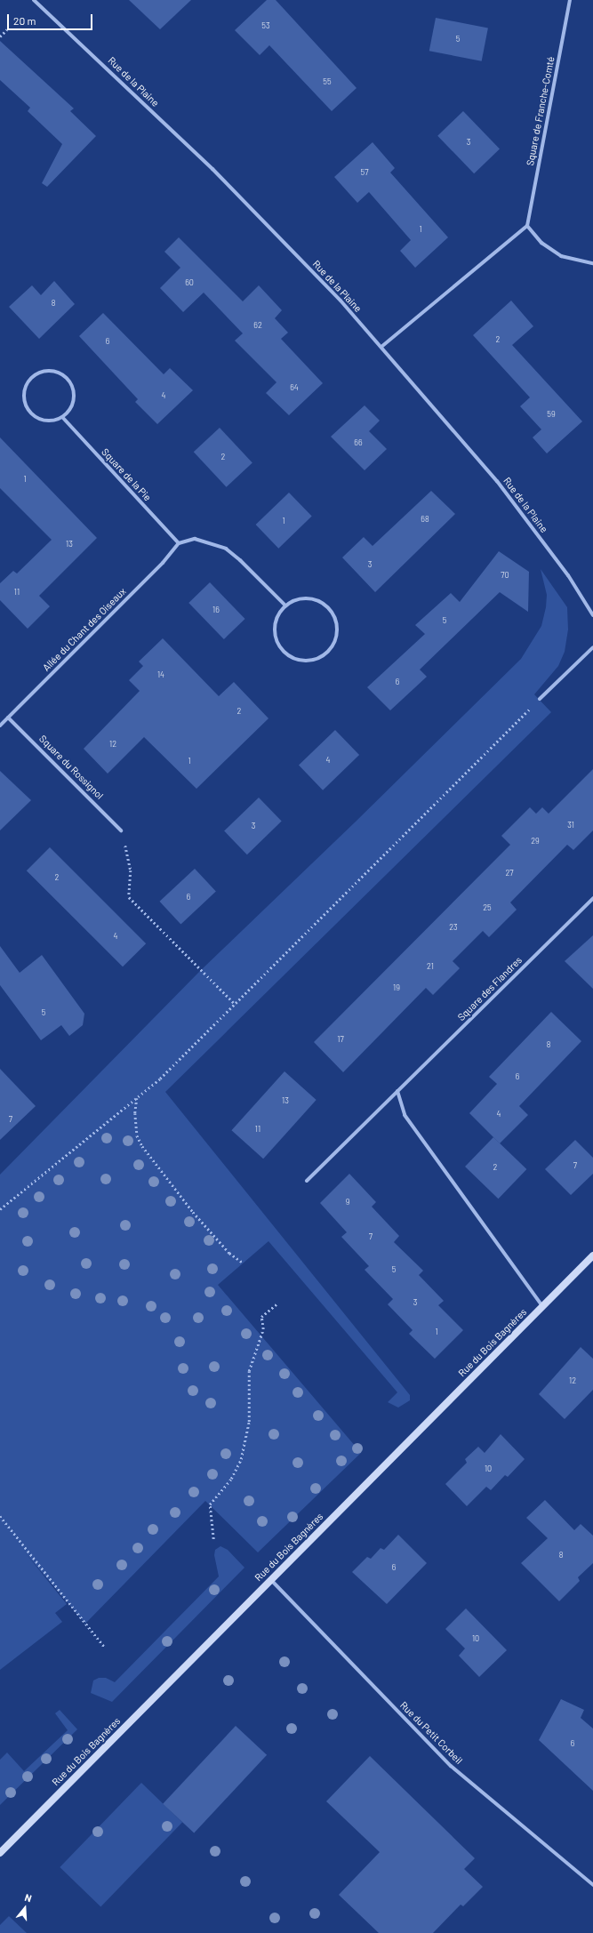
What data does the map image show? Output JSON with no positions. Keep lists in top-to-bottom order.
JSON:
{
  "streets": {
    "street": [
      "Rue de la Plaine",
      "Square de Franche-Comté",
      "Square de la Pie",
      "Allée du Chant des Oiseaux",
      "Square du Rossignol",
      "Square des Flandres",
      "Rue du Bois Bagnères",
      "Rue du Petit Corbeil"
    ]
  },
  "crossings": [
    ["Square de la Pie", "Allée du Chant des Oiseaux"],
    ["Allée du Chant des Oiseaux", "Square du Rossignol"],
    ["Rue du Bois Bagnères", "Rue du Petit Corbeil"]
  ],
  "house_numbers": [
    "53",
    "5",
    "55",
    "3",
    "57",
    "1",
    "60",
    "8",
    "62",
    "2",
    "6",
    "64",
    "4",
    "59",
    "66",
    "2",
    "1",
    "68",
    "1",
    "13",
    "3",
    "70",
    "11",
    "16",
    "5",
    "14",
    "6",
    "2",
    "12",
    "4",
    "1",
    "31",
    "3",
    "29",
    "27",
    "2",
    "6",
    "25",
    "23",
    "4",
    "21",
    "19",
    "5",
    "17",
    "8",
    "6",
    "13",
    "4",
    "7",
    "11",
    "7",
    "2",
    "9",
    "7",
    "5",
    "3",
    "1",
    "12",
    "10",
    "8",
    "6",
    "10",
    "6"
  ],
  "scale_bar": "20 m",
  "north": "top"
}
